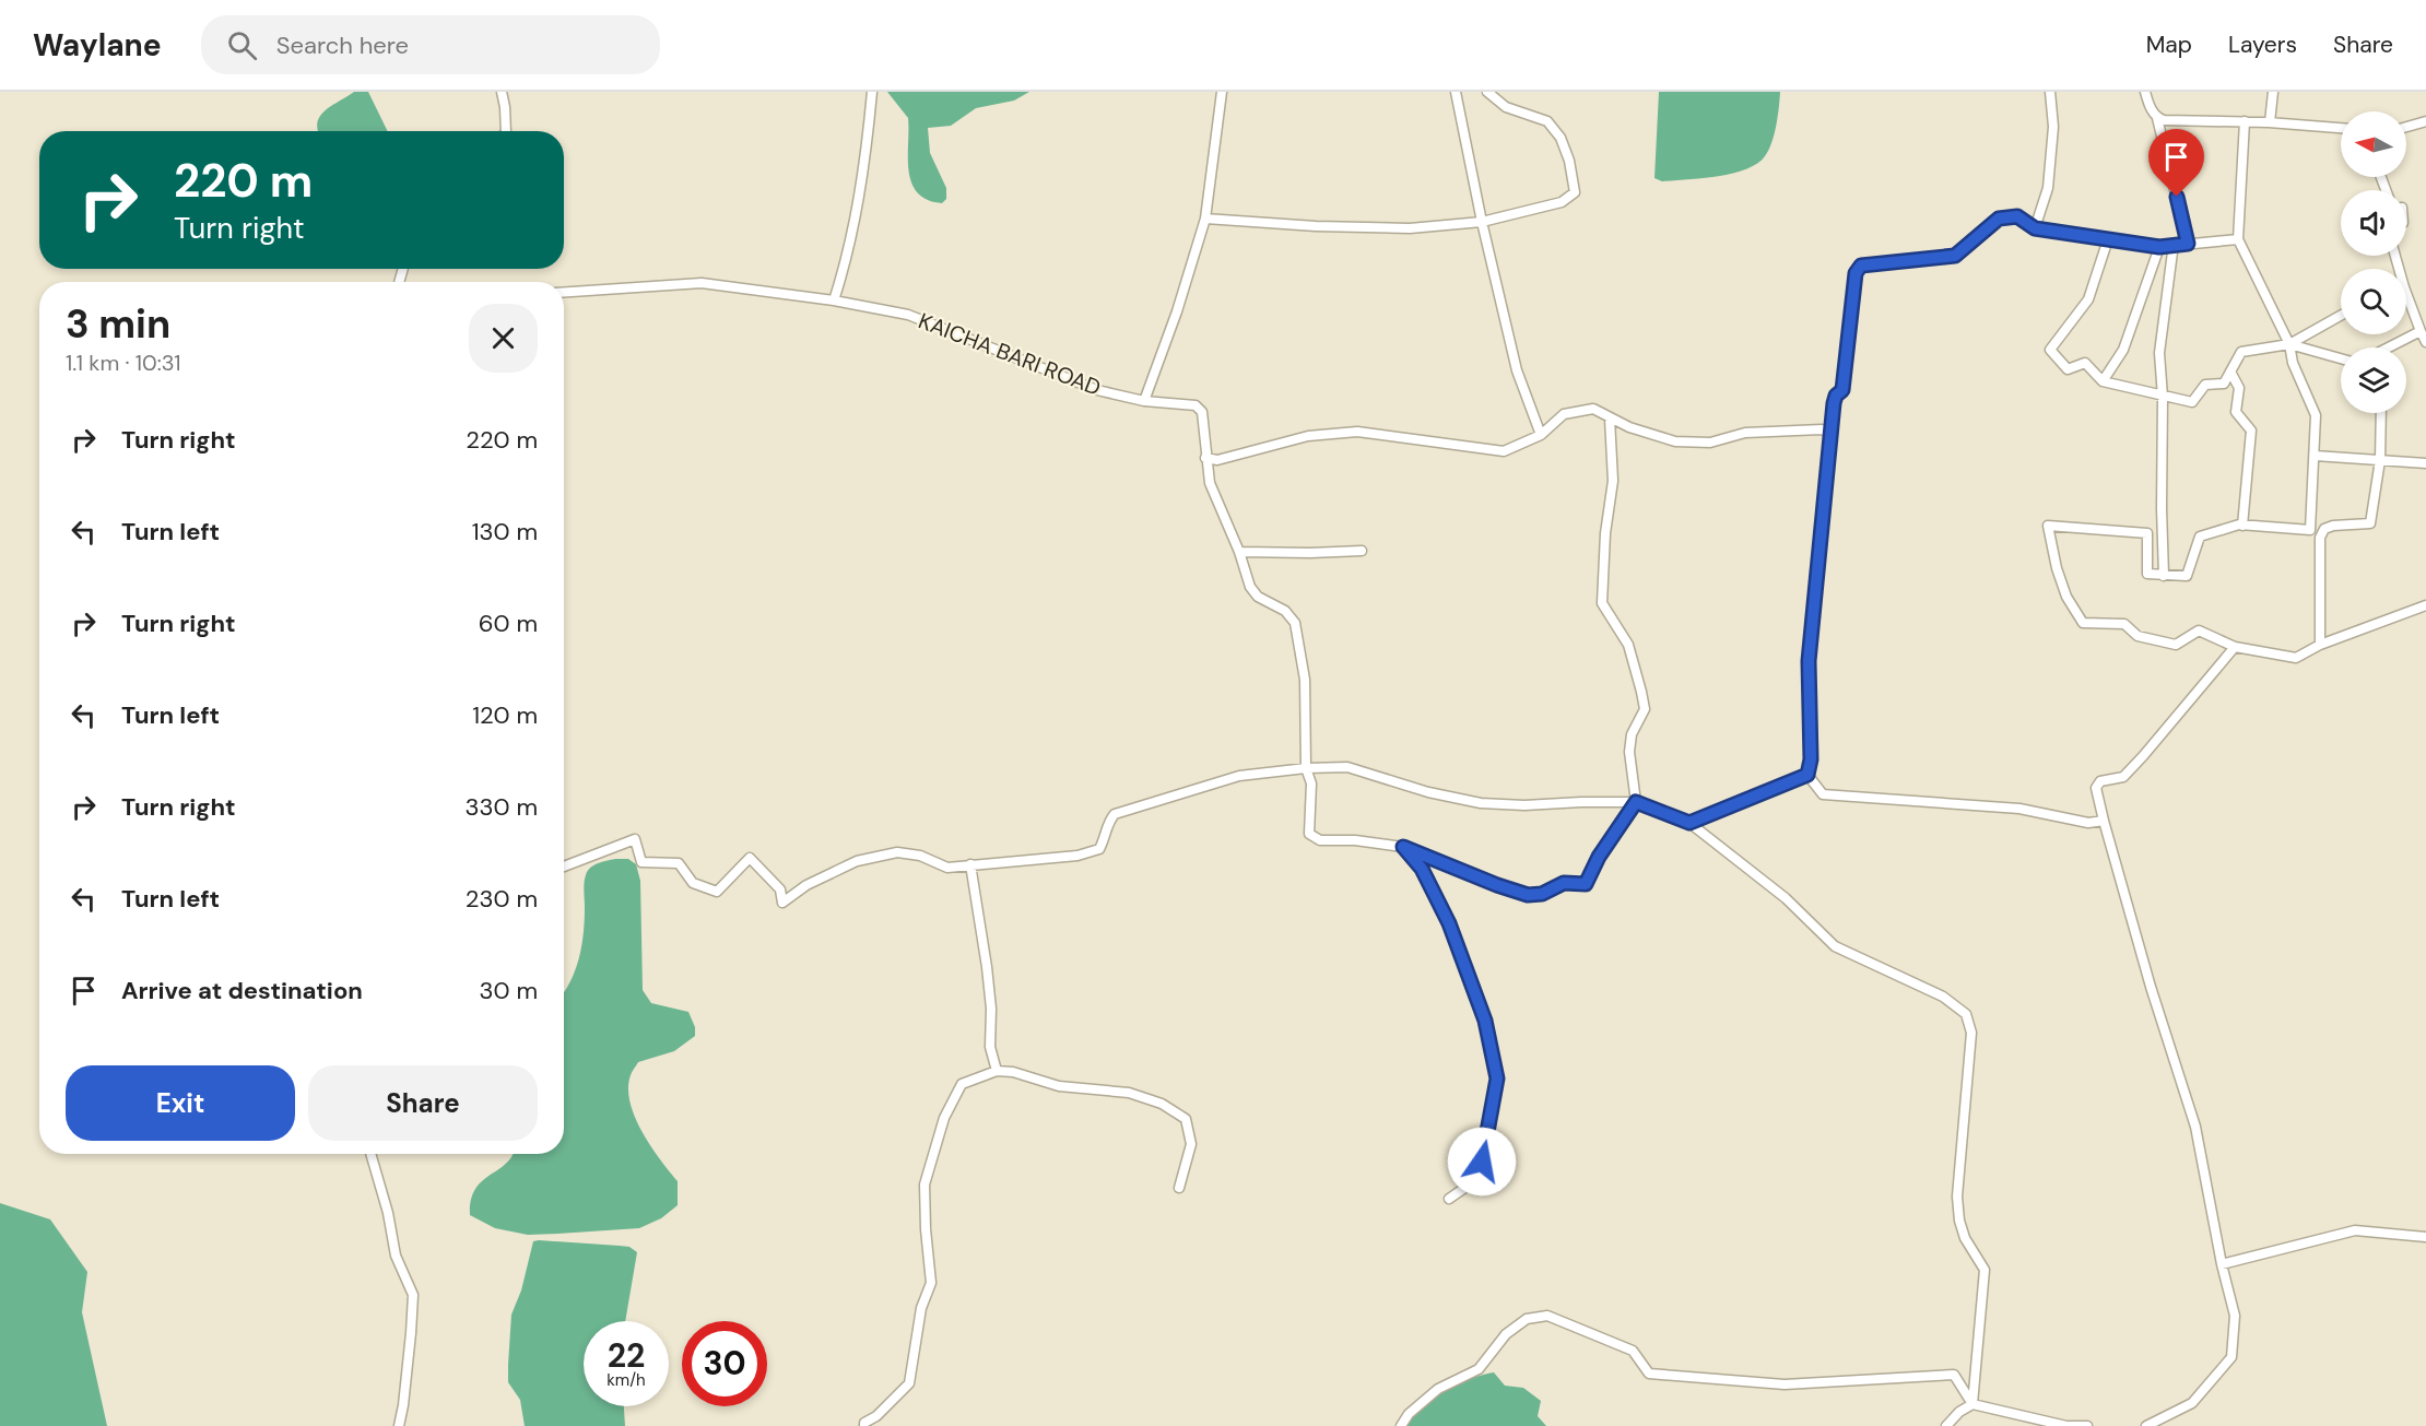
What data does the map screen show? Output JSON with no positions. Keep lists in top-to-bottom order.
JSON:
{
  "streets": {
    "street": ["KAICHA BARI ROAD"]
  },
  "north": "left",
  "page": {
    "header": "Waylane",
    "search": "Search here",
    "nav": ["Map", "Layers", "Share"],
    "turn": ["220 m", "Turn right"],
    "heading": ["3 min", "1.1 km · 10:31"],
    "list": [
      {
        "name": "Turn right",
        "value": "220 m"
      },
      {
        "name": "Turn left",
        "value": "130 m"
      },
      {
        "name": "Turn right",
        "value": "60 m"
      },
      {
        "name": "Turn left",
        "value": "120 m"
      },
      {
        "name": "Turn right",
        "value": "330 m"
      },
      {
        "name": "Turn left",
        "value": "230 m"
      },
      {
        "name": "Arrive at destination",
        "value": "30 m"
      }
    ],
    "buttons": ["Exit", "Share"],
    "speed": "22 km/h",
    "limit": "30"
  }
}
